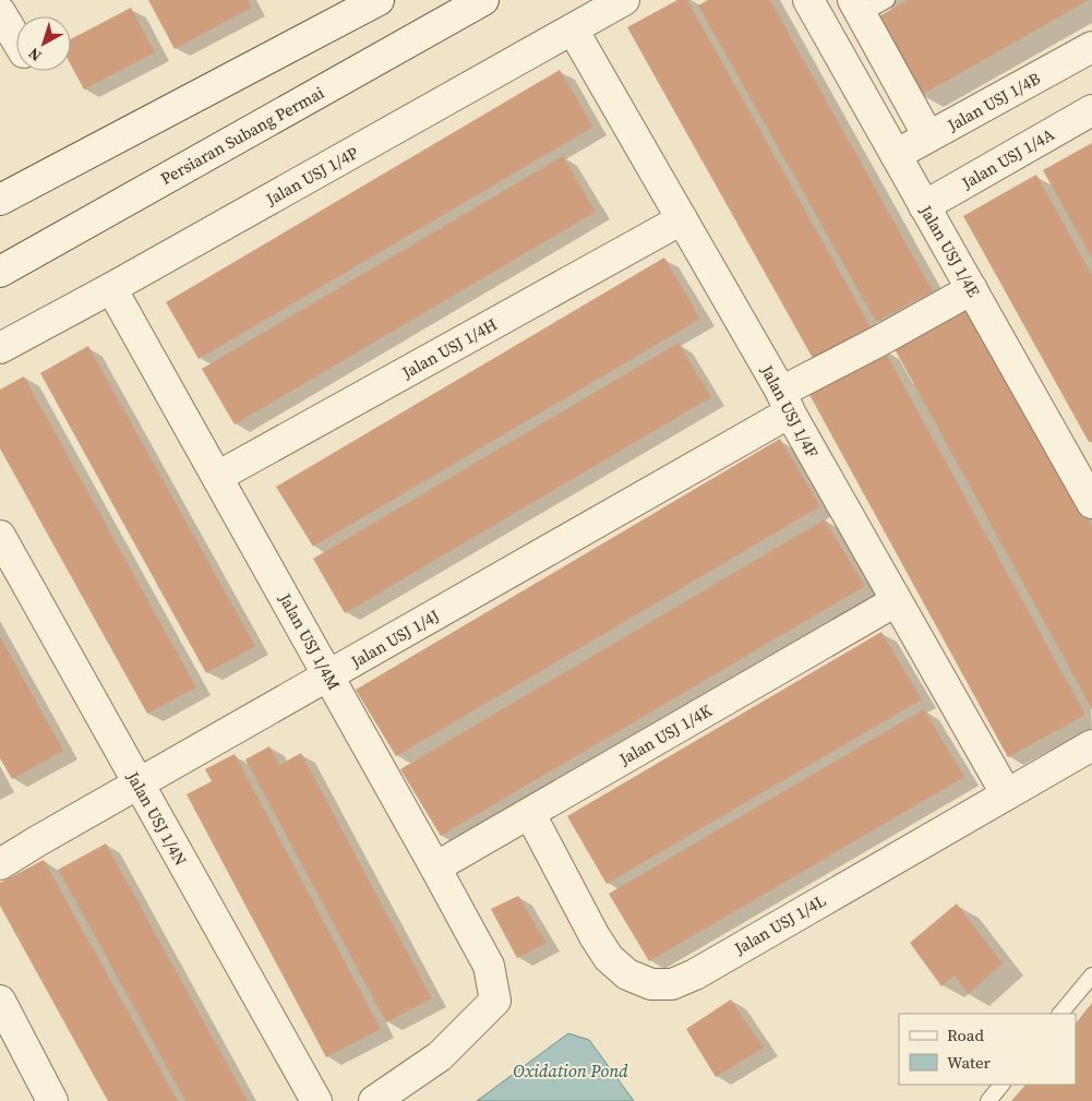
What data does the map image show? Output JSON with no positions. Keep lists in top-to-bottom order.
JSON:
{
  "streets": {
    "street": [
      "Jalan USJ 1/4B",
      "Persiaran Subang Permai",
      "Jalan USJ 1/4A",
      "Jalan USJ 1/4P",
      "Jalan USJ 1/4E",
      "Jalan USJ 1/4H",
      "Jalan USJ 1/4F",
      "Jalan USJ 1/4J",
      "Jalan USJ 1/4M",
      "Jalan USJ 1/4K",
      "Jalan USJ 1/4N",
      "Jalan USJ 1/4L"
    ]
  },
  "crossings": [
    ["Jalan USJ 1/4B", "Jalan USJ 1/4E"],
    ["Jalan USJ 1/4A", "Jalan USJ 1/4E"],
    ["Jalan USJ 1/4P", "Jalan USJ 1/4F"],
    ["Jalan USJ 1/4P", "Jalan USJ 1/4M"],
    ["Jalan USJ 1/4E", "Jalan USJ 1/4J"],
    ["Jalan USJ 1/4H", "Jalan USJ 1/4F"],
    ["Jalan USJ 1/4H", "Jalan USJ 1/4M"],
    ["Jalan USJ 1/4F", "Jalan USJ 1/4J"],
    ["Jalan USJ 1/4F", "Jalan USJ 1/4K"],
    ["Jalan USJ 1/4F", "Jalan USJ 1/4L"],
    ["Jalan USJ 1/4J", "Jalan USJ 1/4M"],
    ["Jalan USJ 1/4J", "Jalan USJ 1/4N"],
    ["Jalan USJ 1/4M", "Jalan USJ 1/4K"],
    ["Jalan USJ 1/4K", "Jalan USJ 1/4L"]
  ],
  "water": ["Oxidation Pond"],
  "legend": ["Road", "Water"],
  "north": "bottom left"
}
